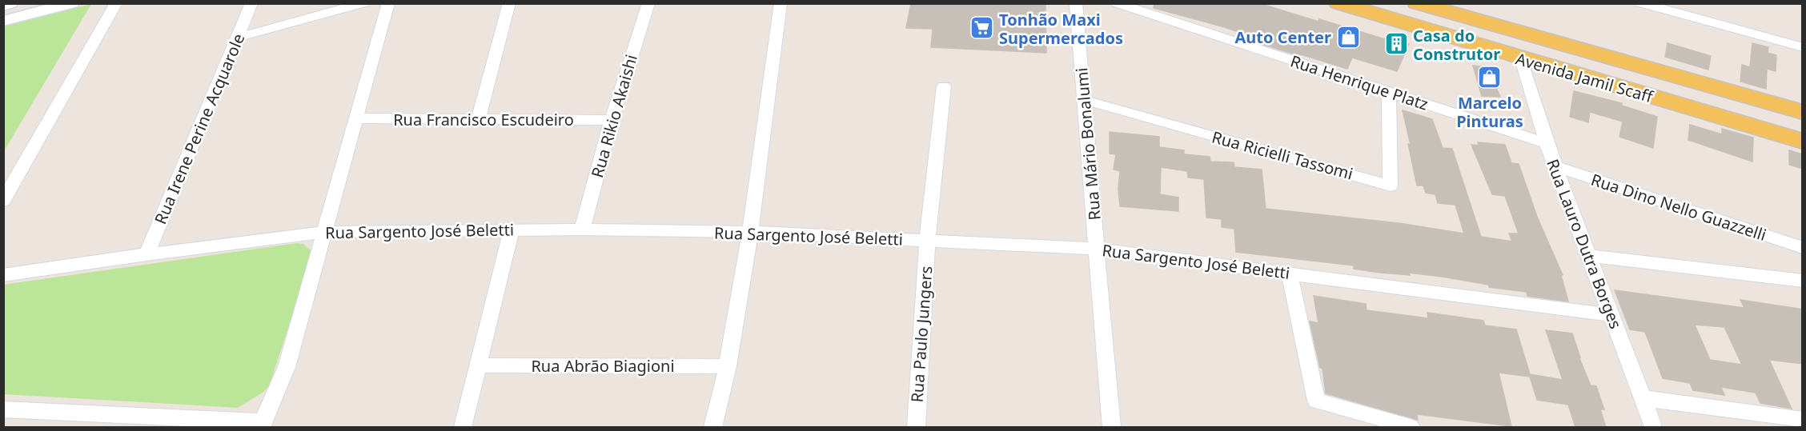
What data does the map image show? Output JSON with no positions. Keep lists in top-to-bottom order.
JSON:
{
  "streets": {
    "main road": ["Avenida Jamil Scaff"],
    "street": [
      "Rua Henrique Platz",
      "Rua Rikio Akaishi",
      "Rua Francisco Escudeiro",
      "Rua Irene Perine Acquarole",
      "Rua Mário Bonalumi",
      "Rua Ricielli Tassomi",
      "Rua Dino Nello Guazzelli",
      "Rua Sargento José Beletti",
      "Rua Lauro Dutra Borges",
      "Rua Paulo Jungers",
      "Rua Abrão Biagioni"
    ]
  },
  "crossings": [
    ["Avenida Jamil Scaff", "Rua Lauro Dutra Borges"],
    ["Rua Henrique Platz", "Rua Ricielli Tassomi"],
    ["Rua Henrique Platz", "Rua Lauro Dutra Borges"],
    ["Rua Rikio Akaishi", "Rua Francisco Escudeiro"],
    ["Rua Rikio Akaishi", "Rua Sargento José Beletti"],
    ["Rua Irene Perine Acquarole", "Rua Sargento José Beletti"],
    ["Rua Mário Bonalumi", "Rua Ricielli Tassomi"],
    ["Rua Mário Bonalumi", "Rua Sargento José Beletti"],
    ["Rua Dino Nello Guazzelli", "Rua Lauro Dutra Borges"],
    ["Rua Sargento José Beletti", "Rua Lauro Dutra Borges"],
    ["Rua Sargento José Beletti", "Rua Paulo Jungers"]
  ],
  "places": {
    "supermarket": ["Tonhão Maxi Supermercados"],
    "shop": ["Auto Center", "Marcelo Pinturas"],
    "building": ["Casa do Construtor"]
  }
}
